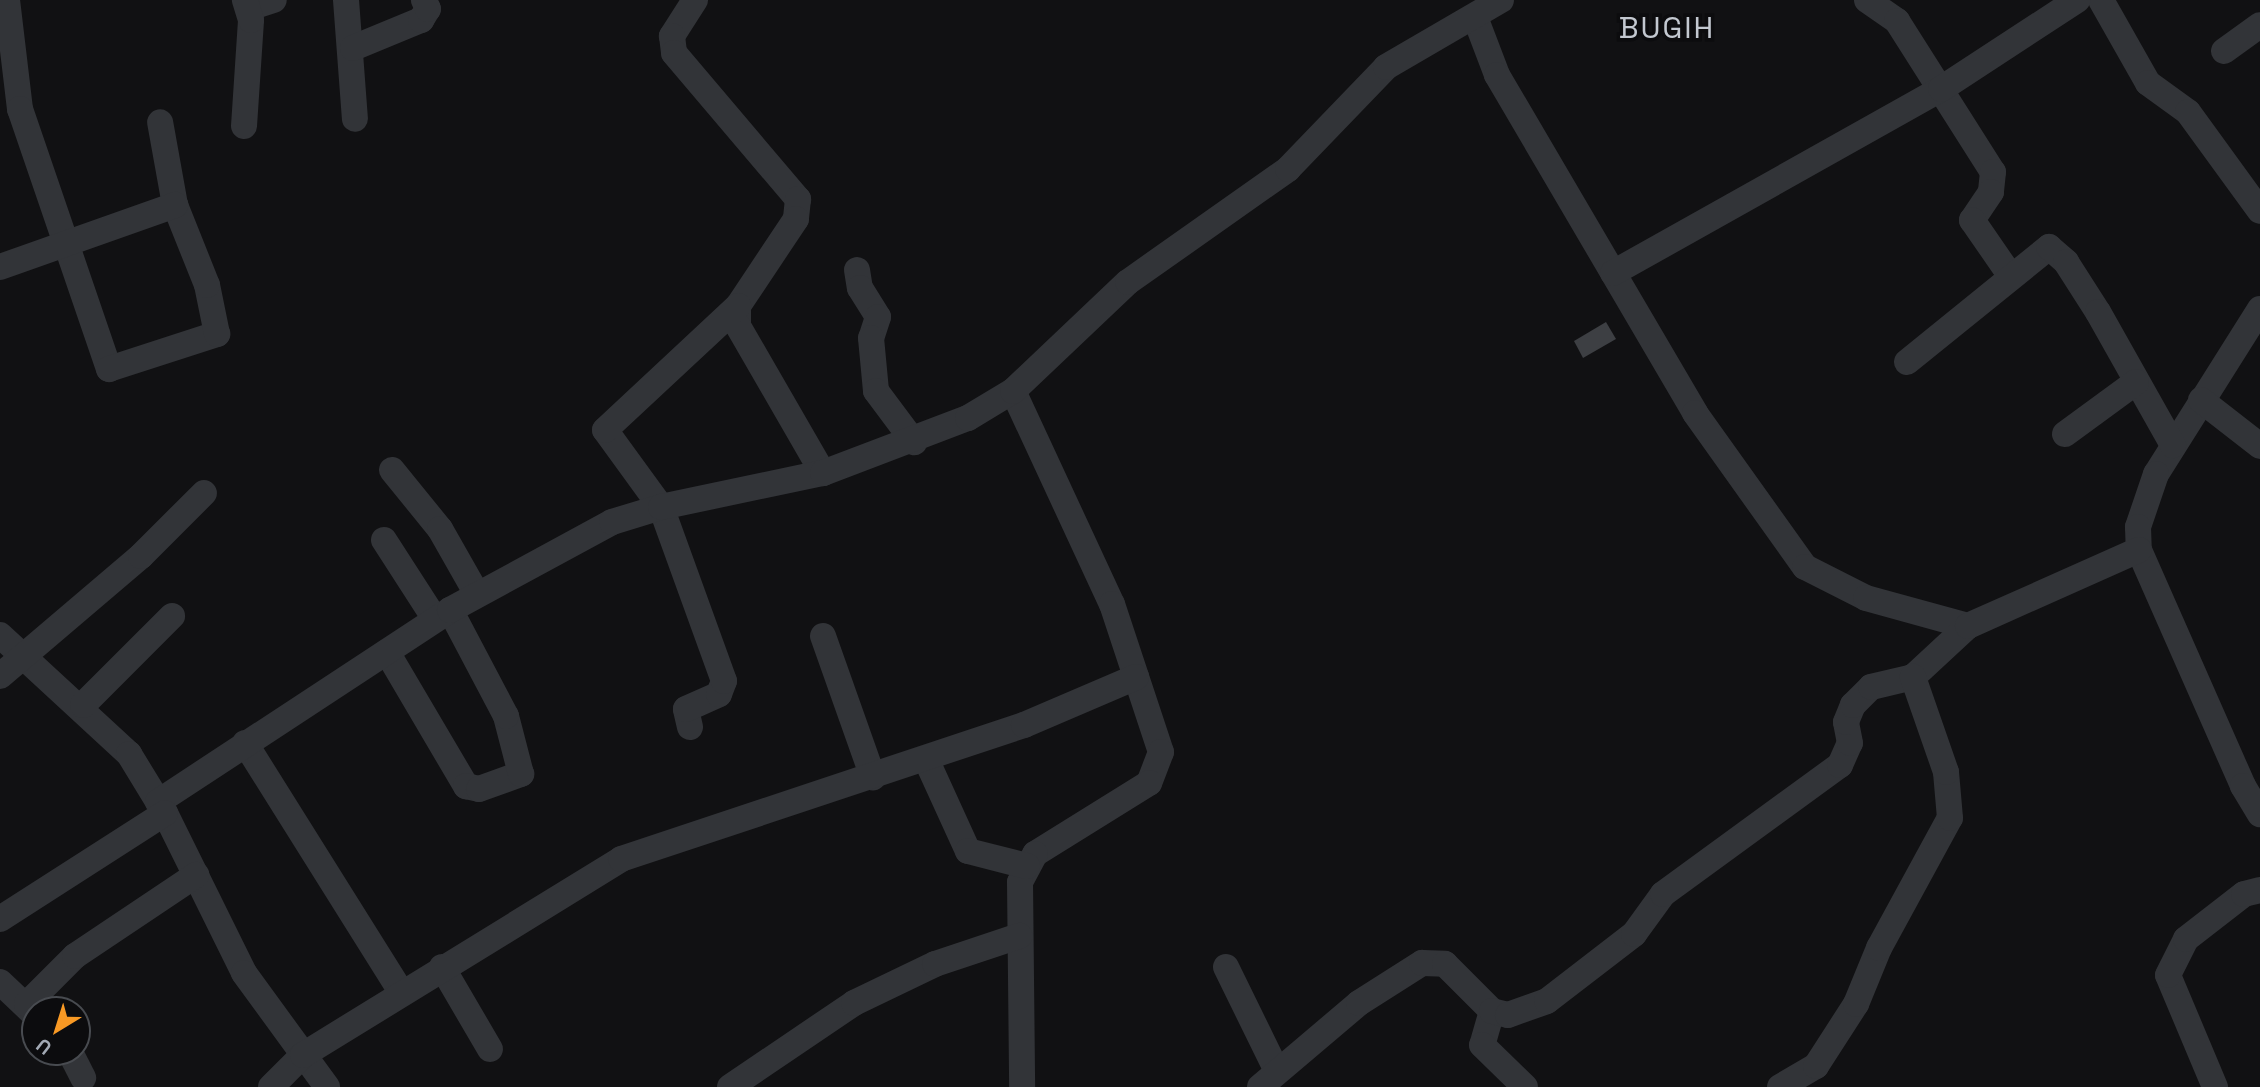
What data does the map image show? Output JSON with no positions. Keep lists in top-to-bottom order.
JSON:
{
  "districts": ["BUGIH"],
  "north": "bottom left"
}
